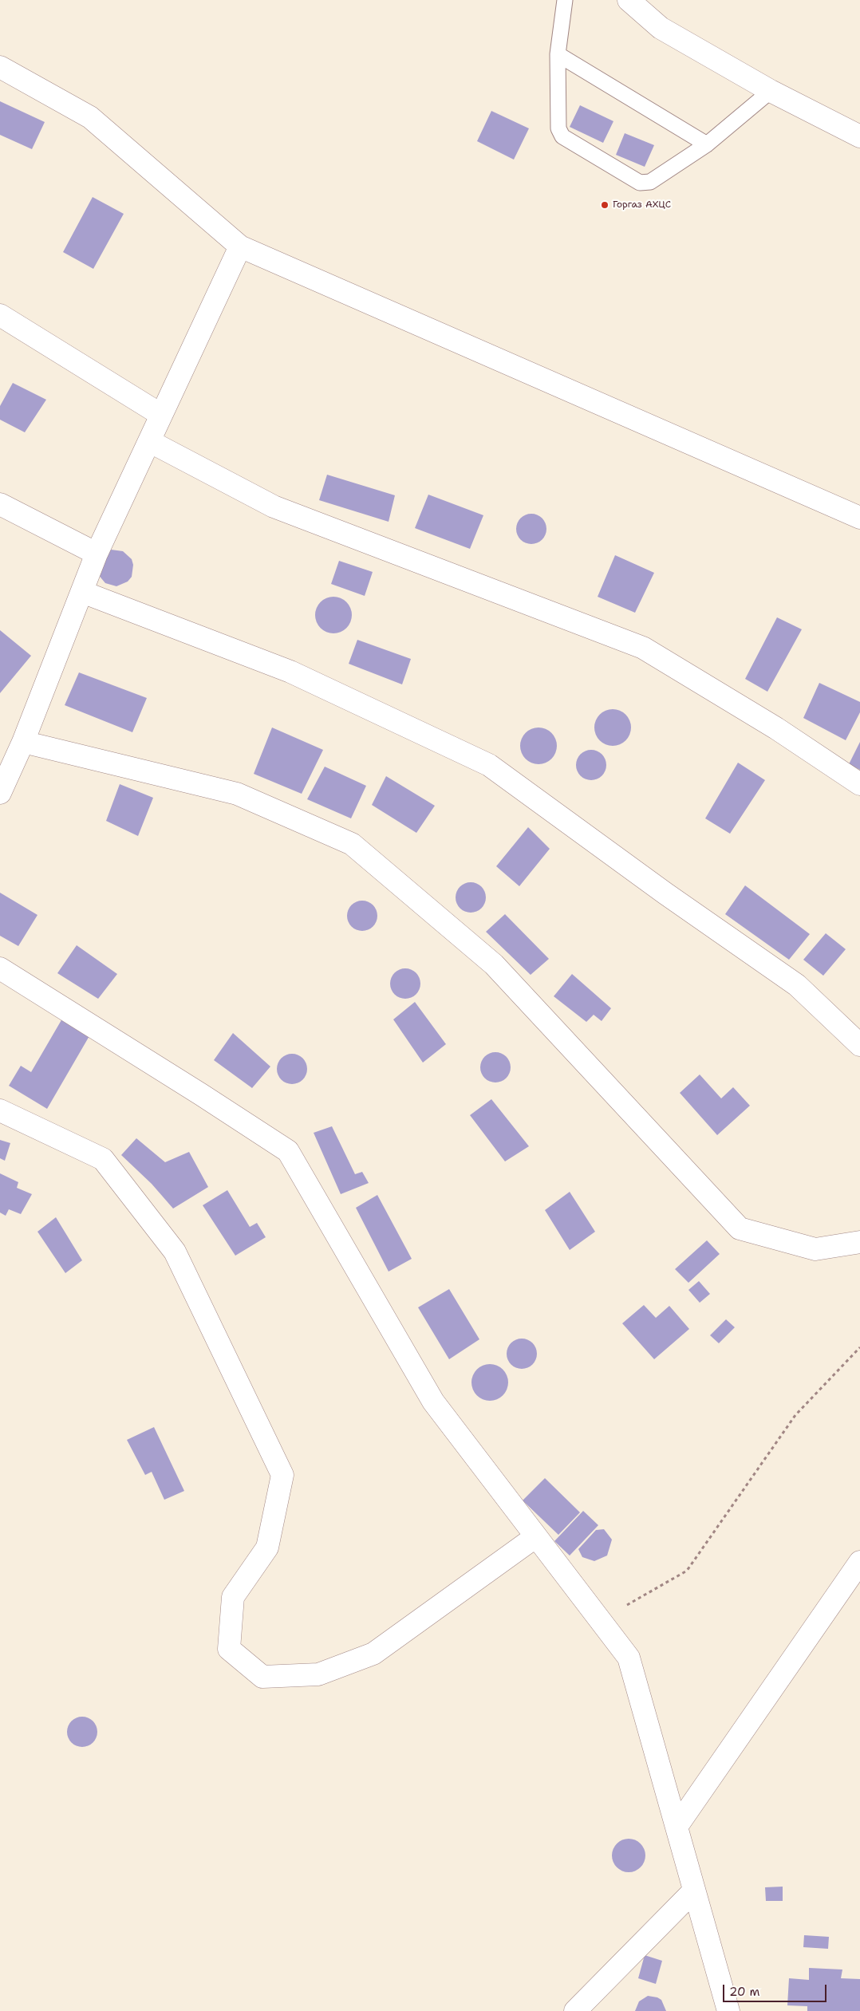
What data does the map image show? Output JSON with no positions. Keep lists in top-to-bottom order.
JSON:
{
  "places": ["Горгаз АХЦС"],
  "scale_bar": "20 m"
}
